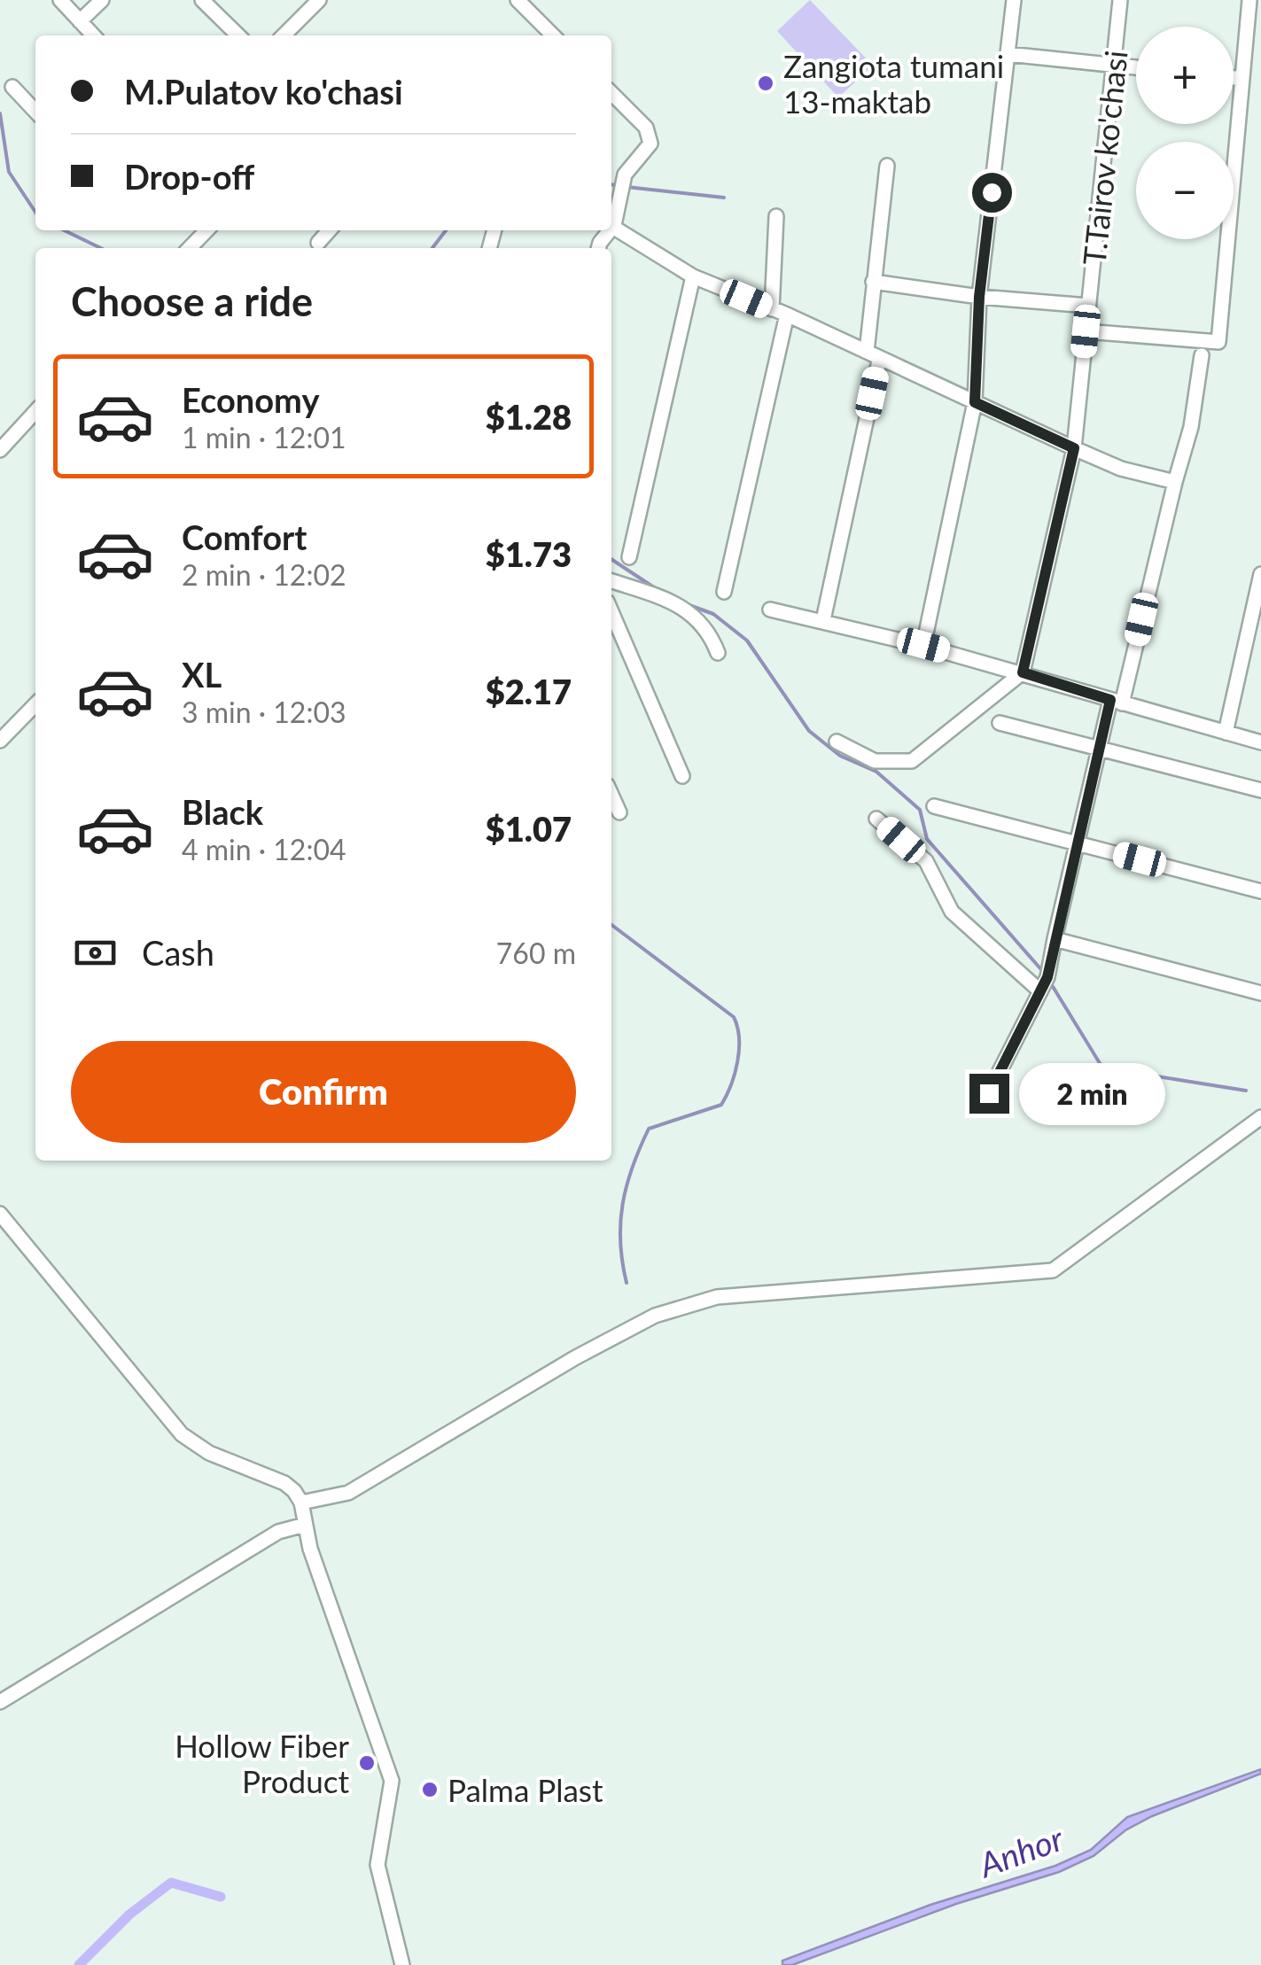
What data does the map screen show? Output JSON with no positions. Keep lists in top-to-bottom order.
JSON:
{
  "streets": {
    "street": ["T.Tairov ko'chasi"]
  },
  "water": ["Anhor"],
  "places": ["Zangiota tumani 13-maktab", "Hollow Fiber Product", "Palma Plast"],
  "page": {
    "map_buttons": ["+", "−"],
    "banner": ["M.Pulatov ko'chasi", "Drop-off"],
    "heading": "Choose a ride",
    "list": [
      {
        "name": "Economy",
        "note": "1 min · 12:01",
        "value": "$1.28"
      },
      {
        "name": "Comfort",
        "note": "2 min · 12:02",
        "value": "$1.73"
      },
      {
        "name": "XL",
        "note": "3 min · 12:03",
        "value": "$2.17"
      },
      {
        "name": "Black",
        "note": "4 min · 12:04",
        "value": "$1.07"
      }
    ],
    "pay": ["Cash", "760 m"],
    "buttons": "Confirm",
    "bubble": "2 min"
  }
}
